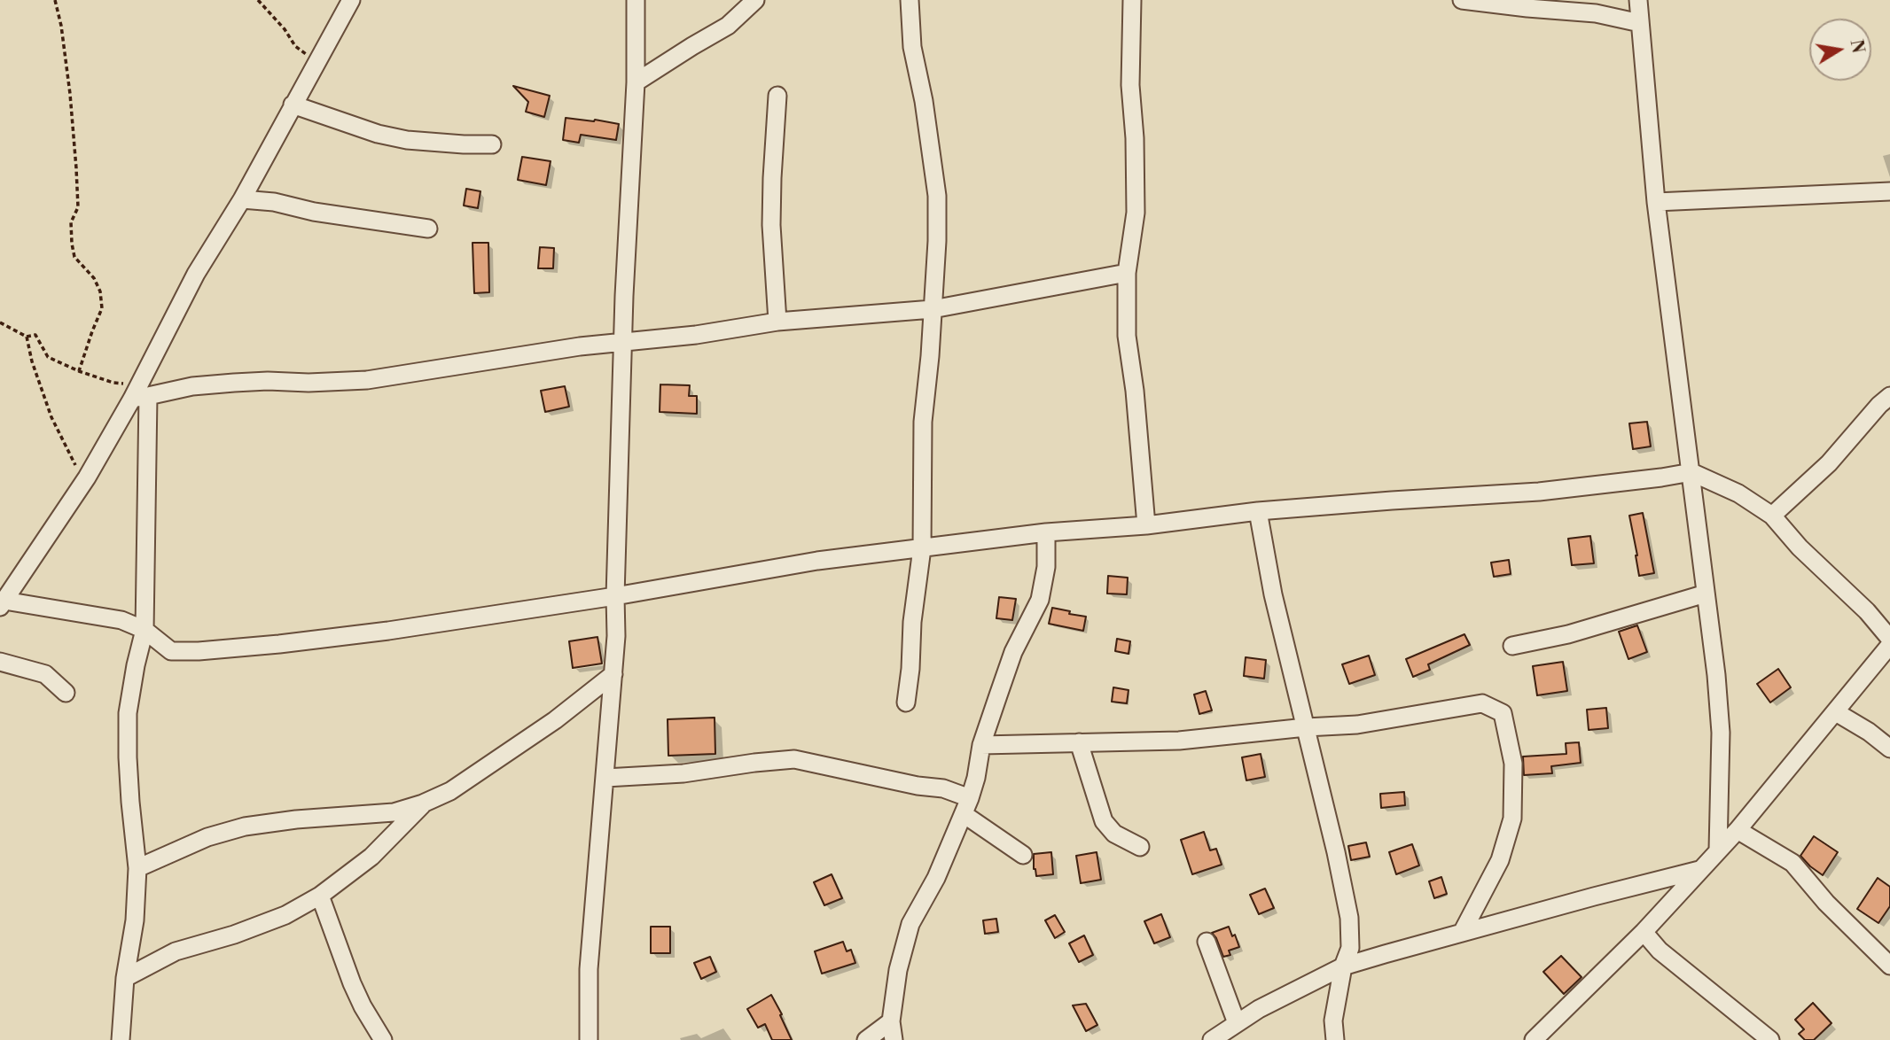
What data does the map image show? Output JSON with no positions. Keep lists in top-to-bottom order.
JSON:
{
  "north": "right"
}
